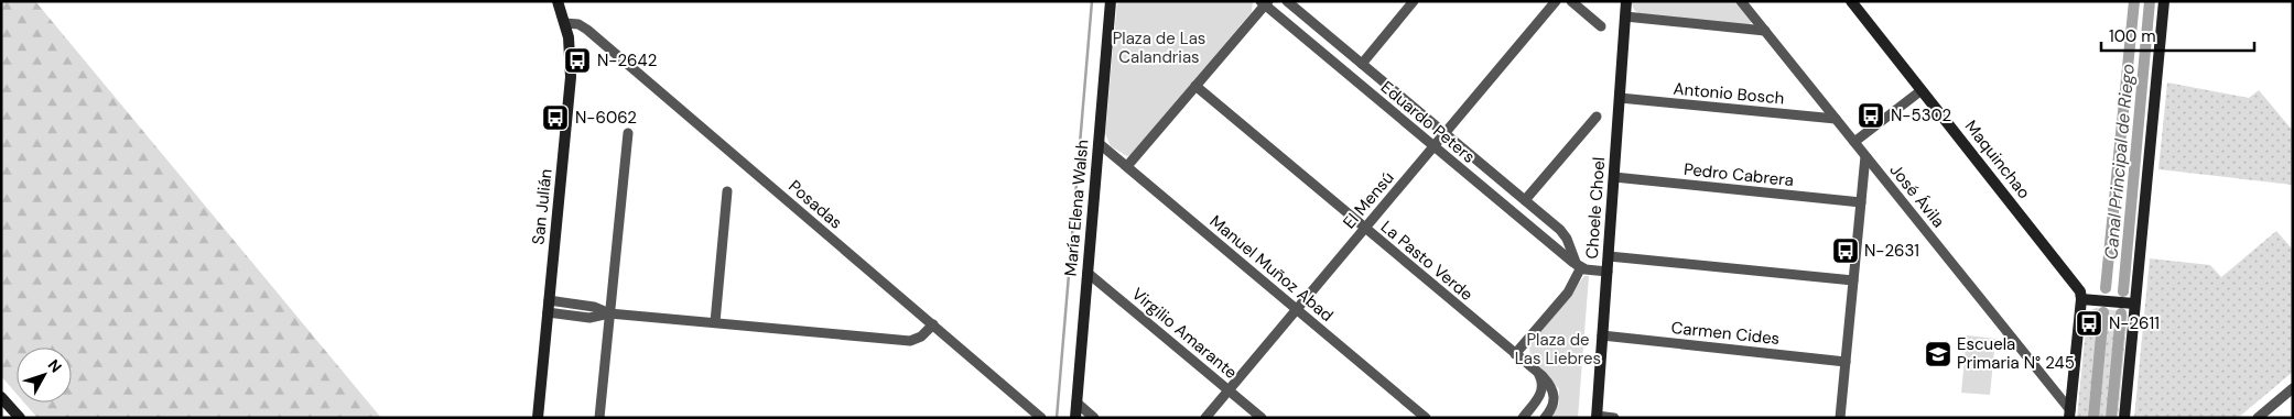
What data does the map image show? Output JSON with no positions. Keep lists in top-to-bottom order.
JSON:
{
  "streets": {
    "street": [
      "Antonio Bosch",
      "Eduardo Peters",
      "Maquinchao",
      "Pedro Cabrera",
      "José Ávila",
      "El Mensú",
      "Posadas",
      "San Julián",
      "María Elena Walsh",
      "Choele Choel",
      "La Pasto Verde",
      "Manuel Muñoz Abad",
      "Virgilio Amarante",
      "Carmen Cides"
    ]
  },
  "crossings": [
    ["Antonio Bosch", "José Ávila"],
    ["Antonio Bosch", "Choele Choel"],
    ["Eduardo Peters", "El Mensú"],
    ["Pedro Cabrera", "Choele Choel"],
    ["El Mensú", "La Pasto Verde"],
    ["El Mensú", "Manuel Muñoz Abad"],
    ["El Mensú", "Virgilio Amarante"],
    ["Posadas", "San Julián"],
    ["María Elena Walsh", "Manuel Muñoz Abad"],
    ["María Elena Walsh", "Virgilio Amarante"],
    ["Choele Choel", "Carmen Cides"]
  ],
  "water": ["Canal Principal de Riego"],
  "parks": ["Plaza de Las Calandrias", "Plaza de Las Liebres"],
  "places": {
    "bus stop": [
      "N-2642",
      "N-5302",
      "N-6062",
      "N-2631",
      "N-2611"
    ],
    "school or university": ["Escuela Primaria N° 245"]
  },
  "scale_bar": "100 m",
  "north": "top right"
}
